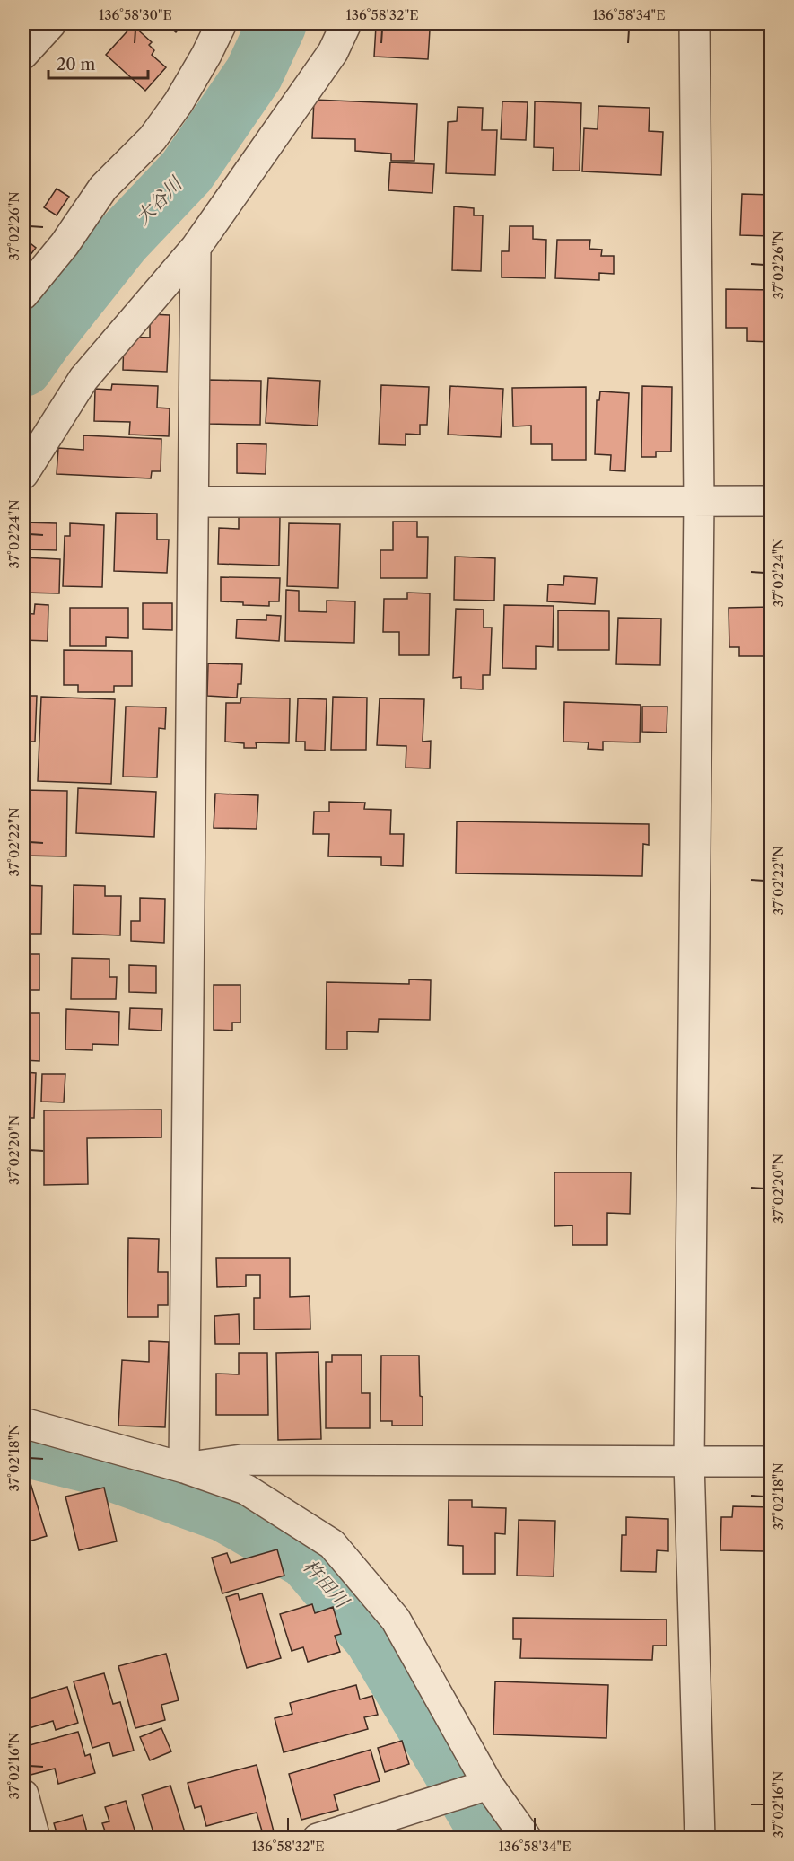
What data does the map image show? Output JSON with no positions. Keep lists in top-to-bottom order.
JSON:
{
  "water": ["大谷川", "杵田川"],
  "scale_bar": "20 m",
  "coordinates": [
    "136°58'30\"E",
    "136°58'32\"E",
    "136°58'34\"E",
    "37°02'26\"N",
    "37°02'24\"N",
    "37°02'22\"N",
    "37°02'20\"N",
    "37°02'18\"N",
    "37°02'16\"N"
  ]
}
